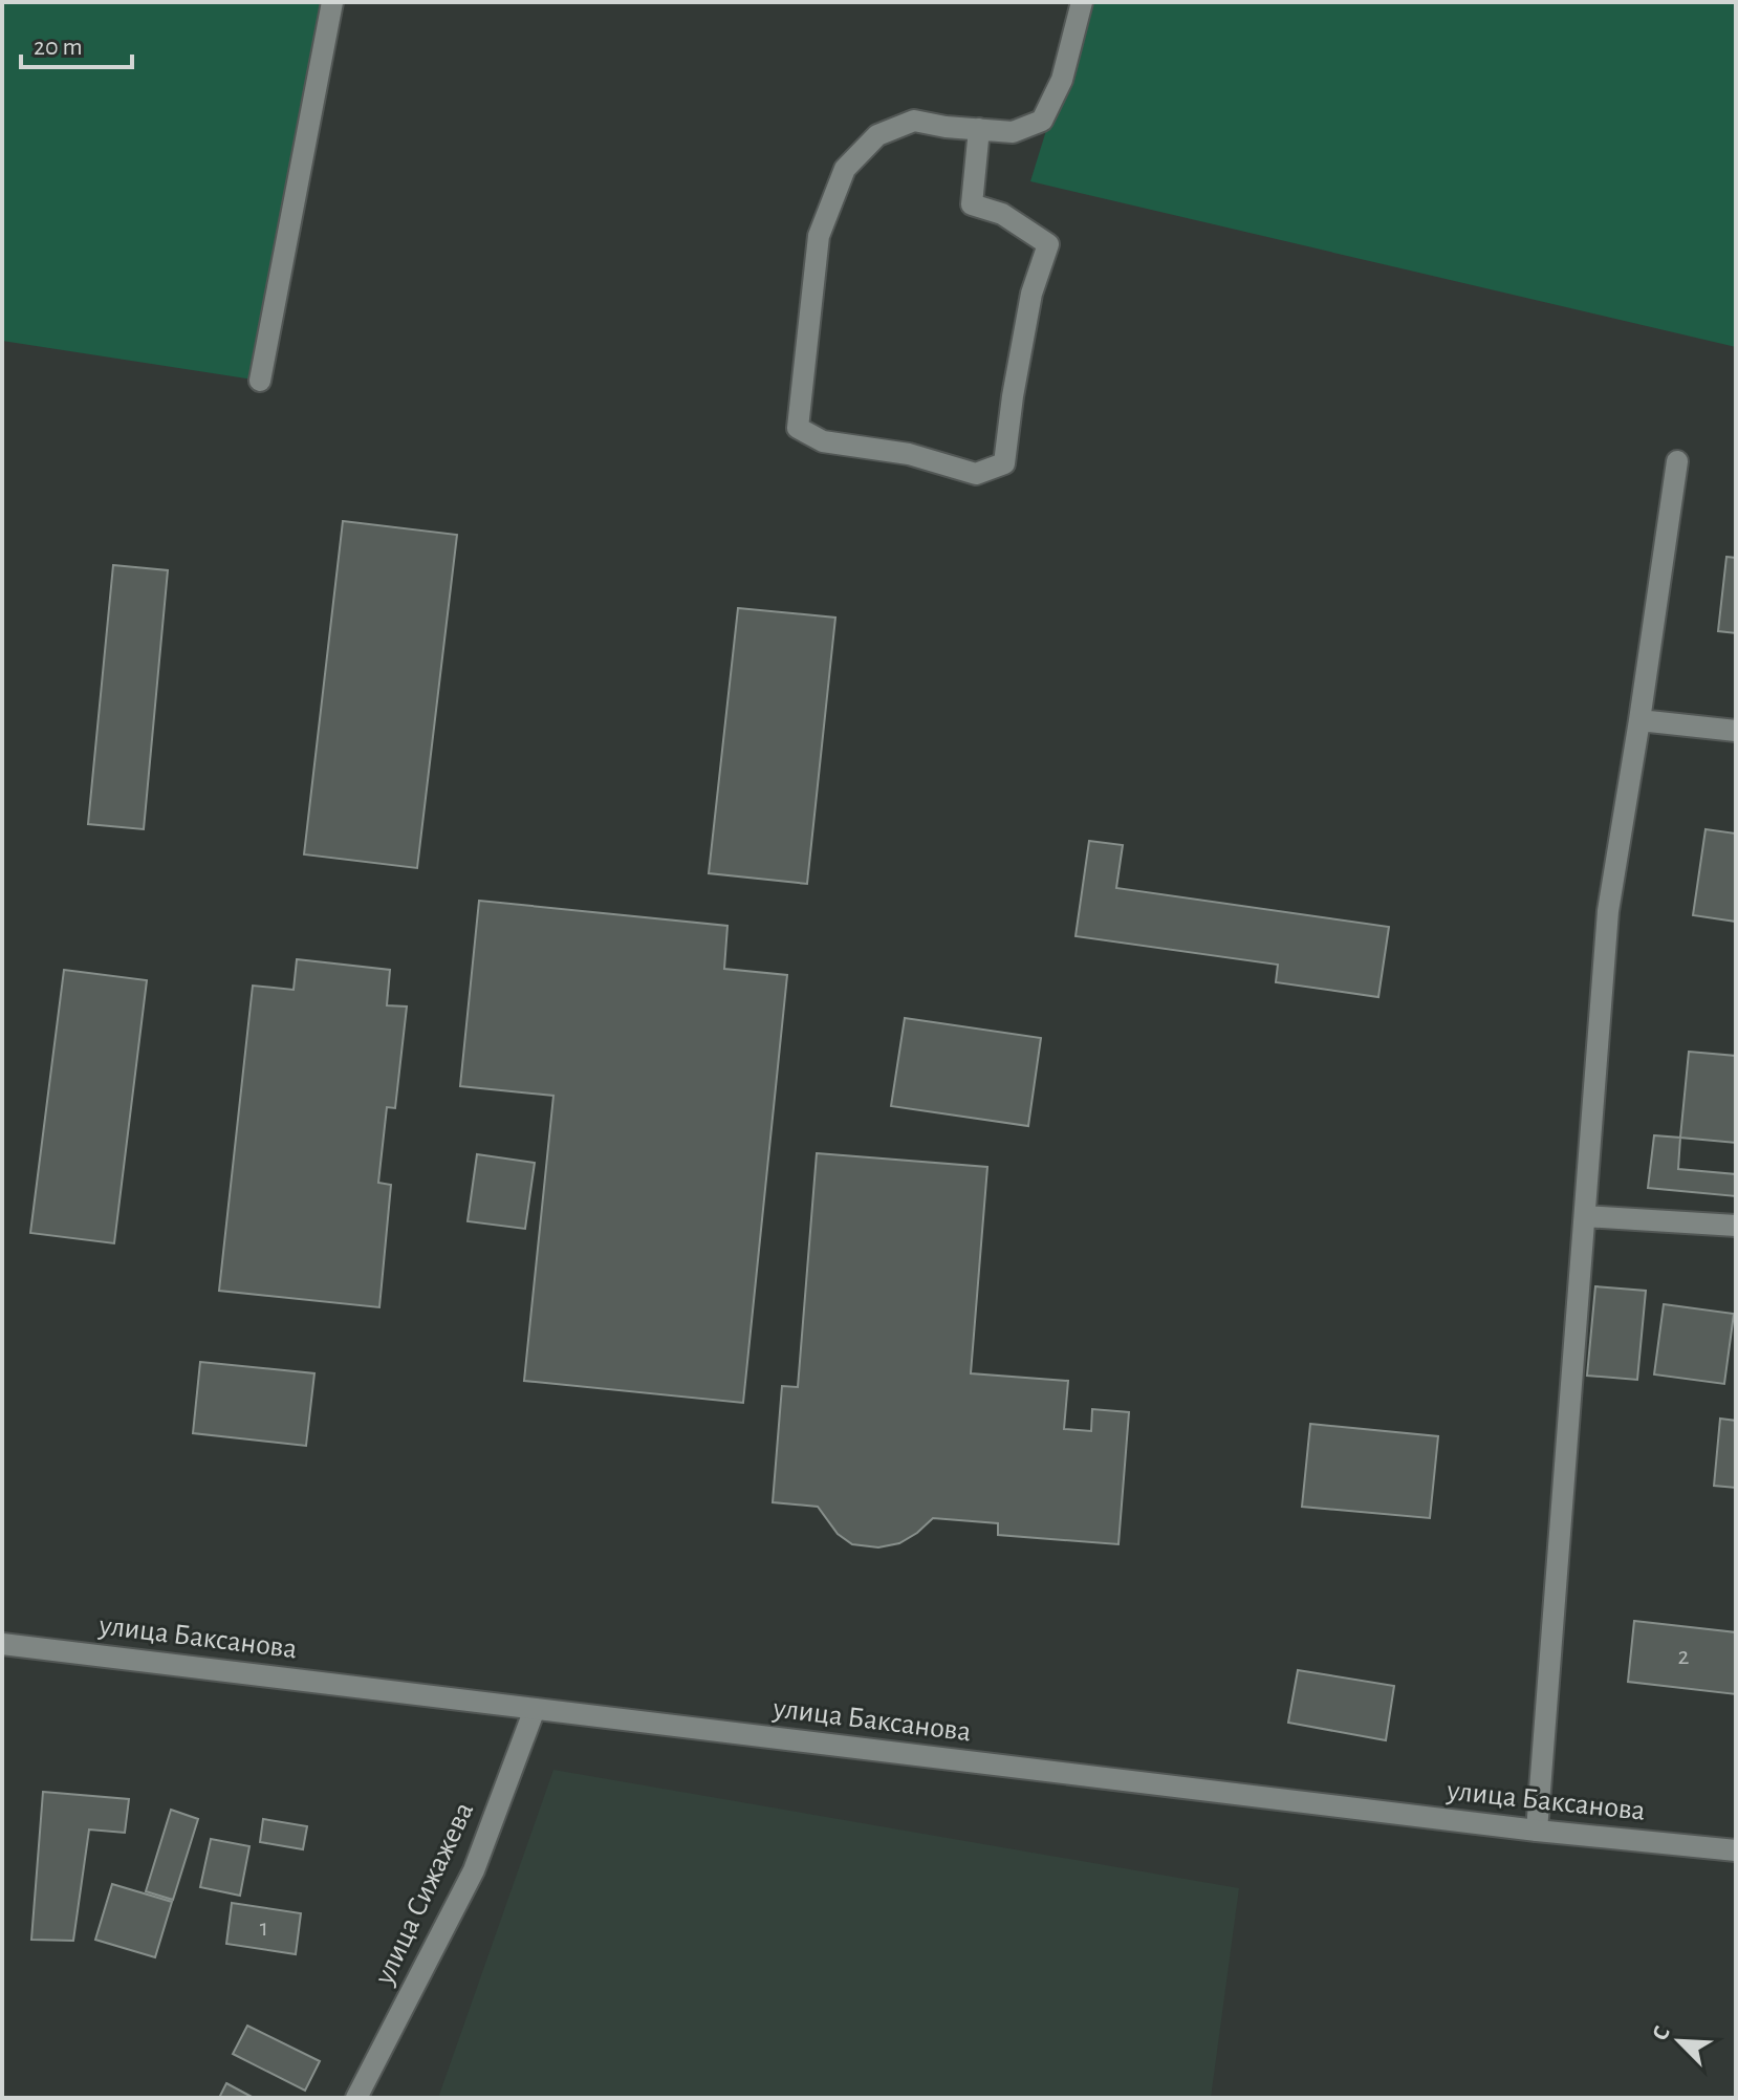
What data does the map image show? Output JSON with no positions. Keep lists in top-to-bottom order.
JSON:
{
  "streets": {
    "main road": ["улица Баксанова", "улица Сижажева"]
  },
  "crossings": [
    ["улица Баксанова", "улица Сижажева"]
  ],
  "house_numbers": ["2", "1"],
  "scale_bar": "20 m",
  "north": "top left"
}
